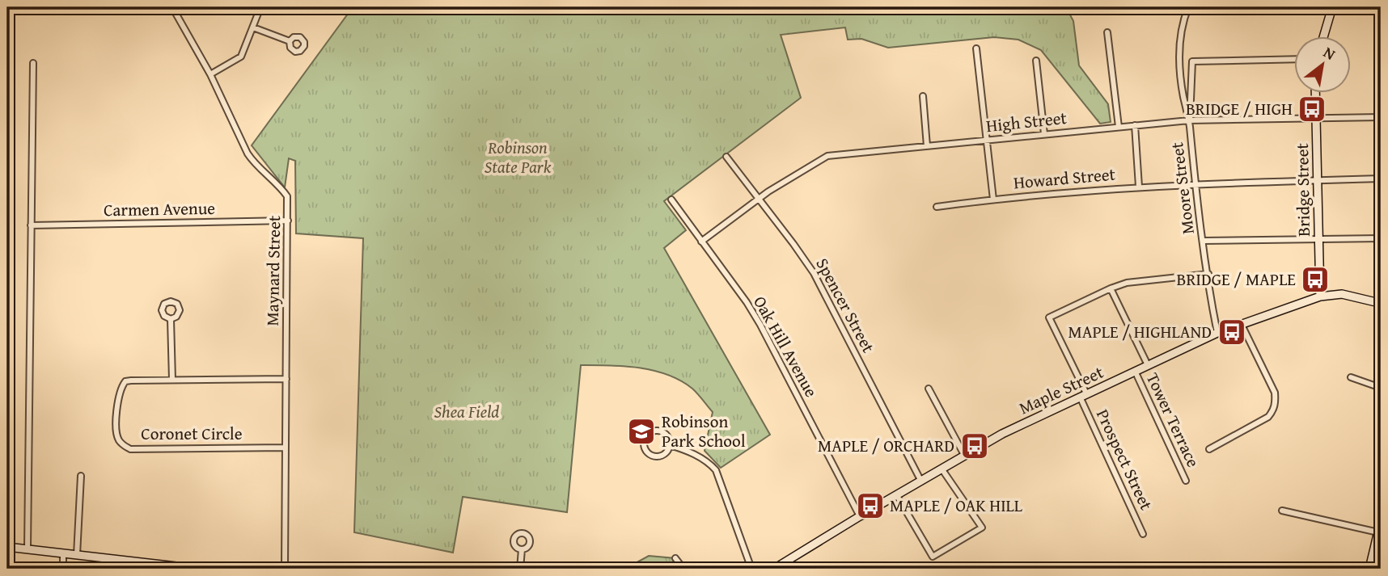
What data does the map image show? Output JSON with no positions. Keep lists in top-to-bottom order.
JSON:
{
  "streets": {
    "main road": ["Bridge Street", "Maple Street"],
    "street": [
      "High Street",
      "Howard Street",
      "Moore Street",
      "Carmen Avenue",
      "Maynard Street",
      "Spencer Street",
      "Oak Hill Avenue",
      "Tower Terrace",
      "Coronet Circle",
      "Prospect Street"
    ]
  },
  "crossings": [
    ["High Street", "Moore Street"],
    ["High Street", "Bridge Street"],
    ["High Street", "Spencer Street"],
    ["High Street", "Oak Hill Avenue"],
    ["Howard Street", "Moore Street"],
    ["Howard Street", "Bridge Street"],
    ["Moore Street", "Maple Street"],
    ["Bridge Street", "Maple Street"],
    ["Carmen Avenue", "Maynard Street"],
    ["Maynard Street", "Coronet Circle"],
    ["Spencer Street", "Maple Street"],
    ["Oak Hill Avenue", "Maple Street"],
    ["Maple Street", "Tower Terrace"],
    ["Maple Street", "Prospect Street"]
  ],
  "parks": ["Robinson State Park", "Shea Field"],
  "places": {
    "bus stop": [
      "BRIDGE / HIGH",
      "BRIDGE / MAPLE",
      "MAPLE / HIGHLAND",
      "MAPLE / ORCHARD",
      "MAPLE / OAK HILL"
    ],
    "school or university": ["Robinson Park School"]
  },
  "north": "top right"
}
